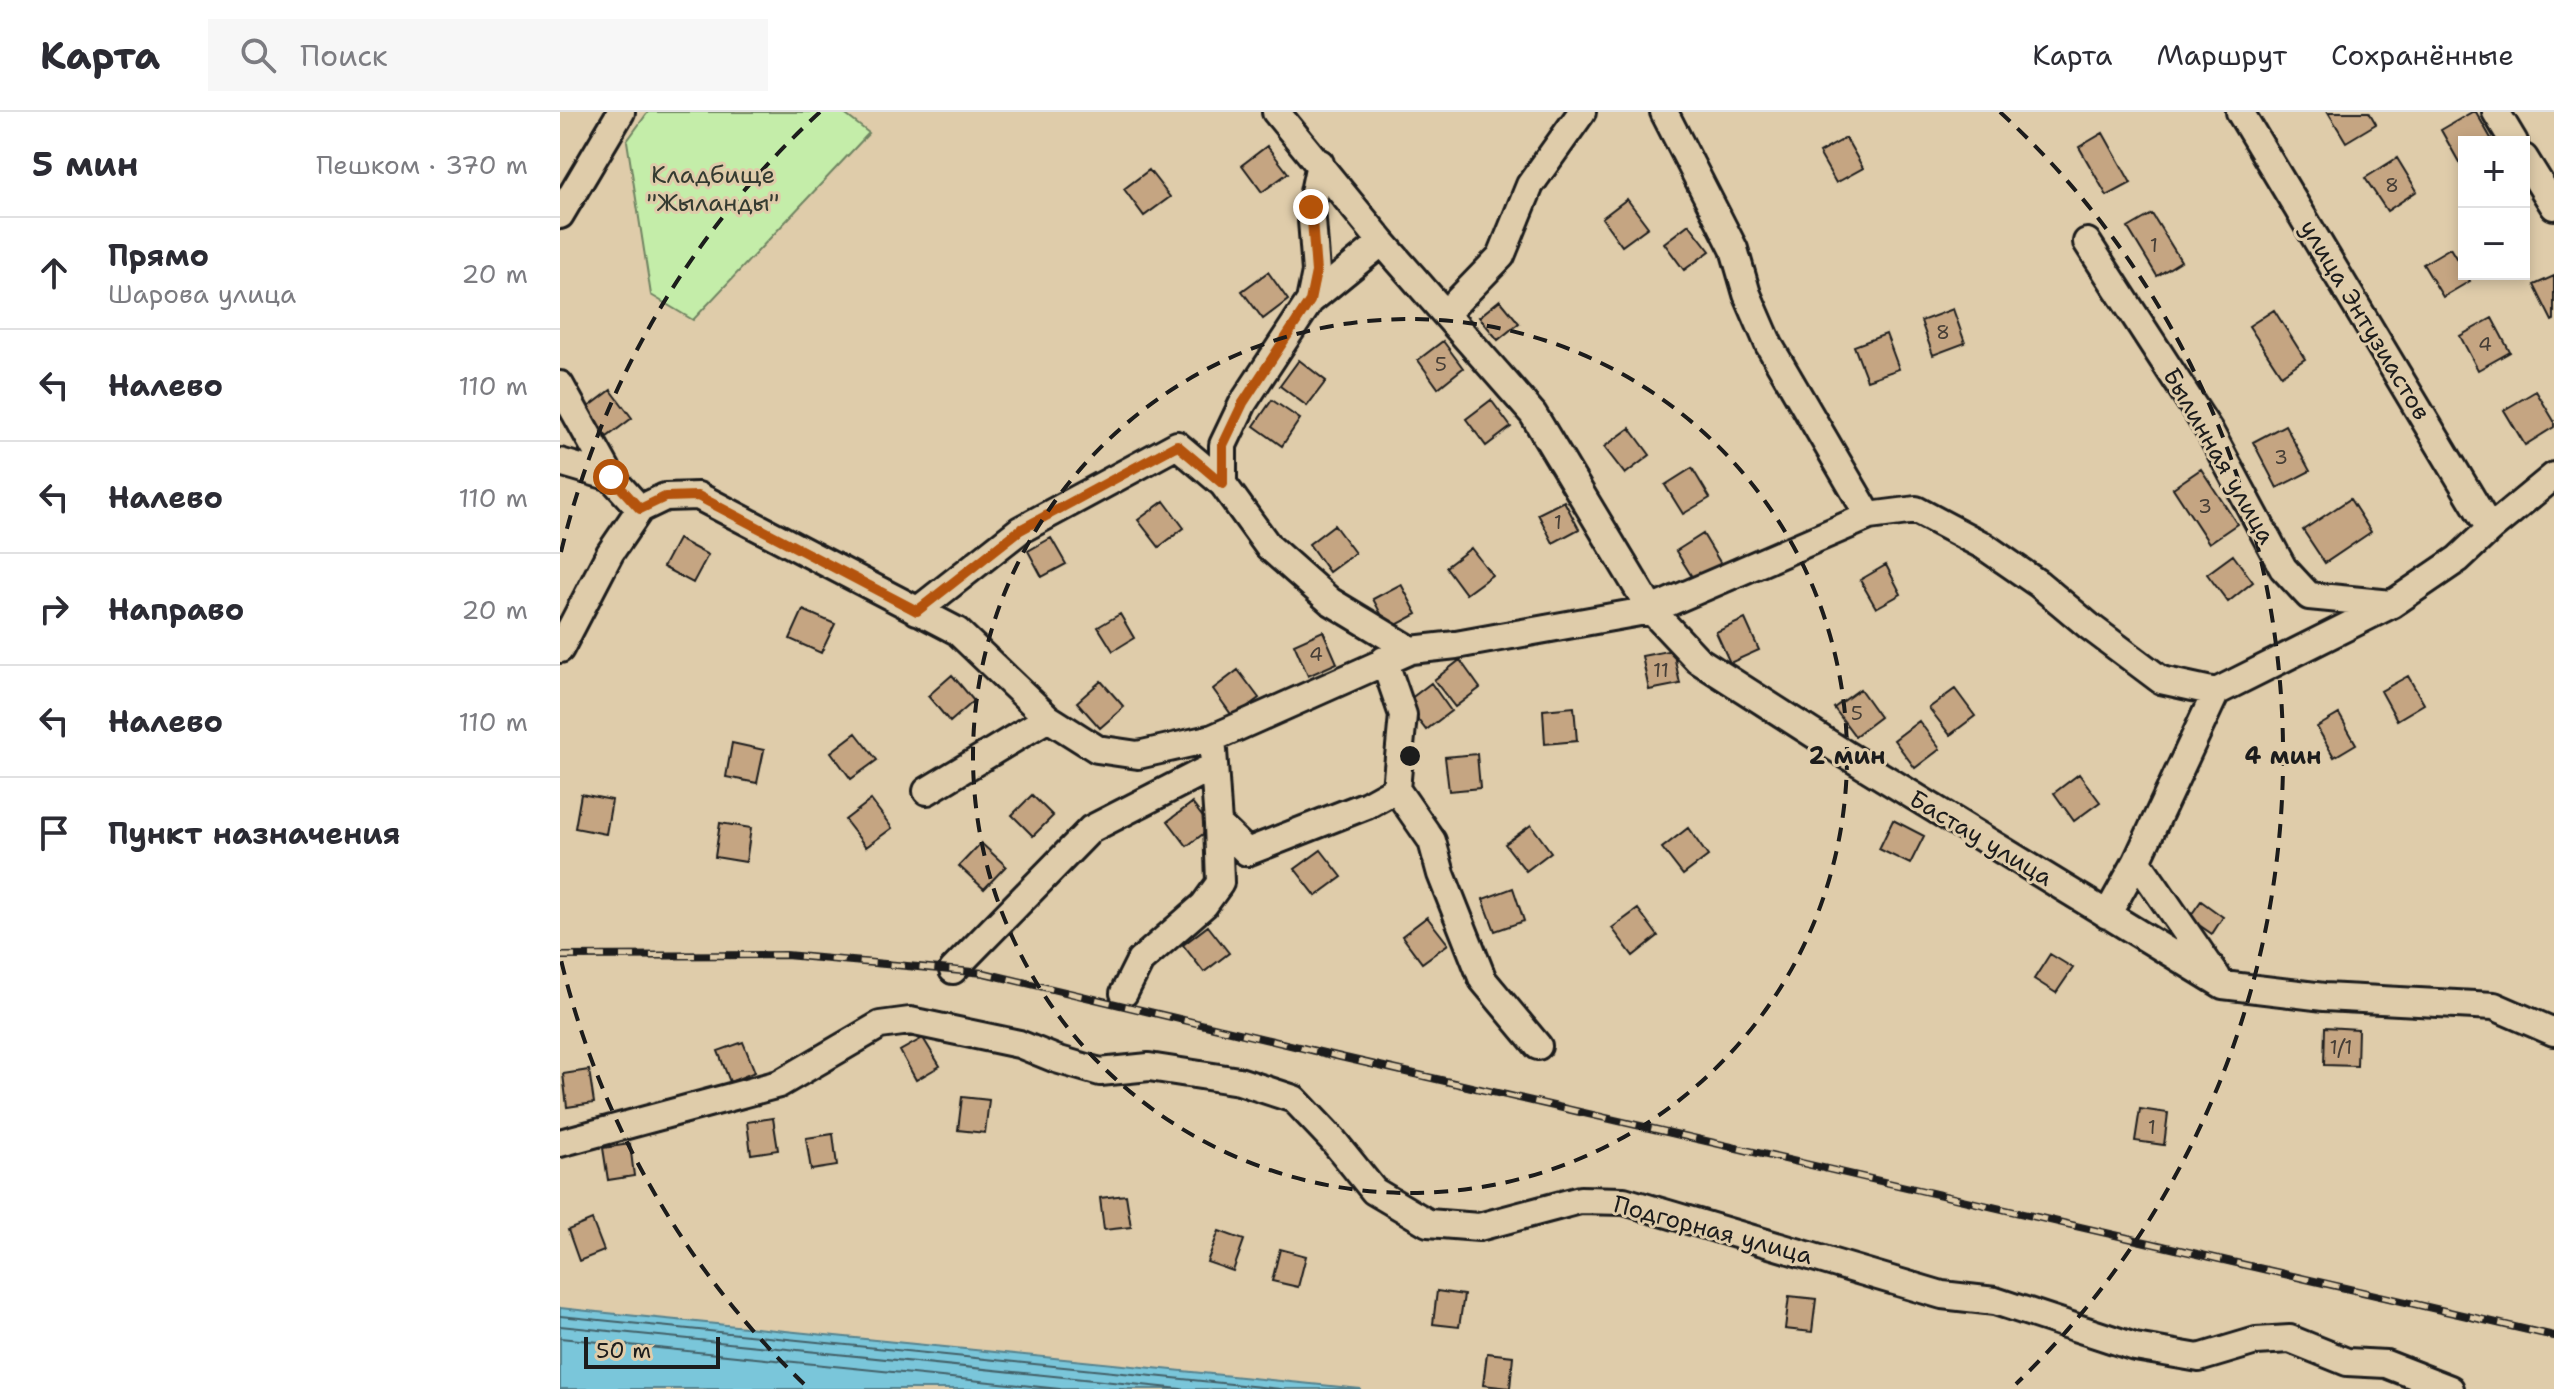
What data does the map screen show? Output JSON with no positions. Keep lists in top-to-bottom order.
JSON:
{
  "streets": {
    "street": [
      "улица Энтузиастов",
      "Былинная улица",
      "Бастау улица",
      "Подгорная улица"
    ]
  },
  "parks": ["Кладбище \"Жыланды\""],
  "house_numbers": [
    "8",
    "1",
    "8",
    "4",
    "5",
    "3",
    "3",
    "1",
    "4",
    "11",
    "5",
    "1/1",
    "1"
  ],
  "scale_bar": "50 m",
  "page": {
    "header": "Карта",
    "search": "Поиск",
    "nav": ["Карта", "Маршрут", "Сохранённые"],
    "heading": ["5 мин", "Пешком · 370 m"],
    "map_buttons": ["+", "−"],
    "list": [
      ["Прямо", "Шарова улица", "20 m"],
      ["Налево", "110 m"],
      ["Налево", "110 m"],
      ["Направо", "20 m"],
      ["Налево", "110 m"],
      "Пункт назначения"
    ],
    "scale": "50 m"
  },
  "rings": ["2 мин", "4 мин"]
}
